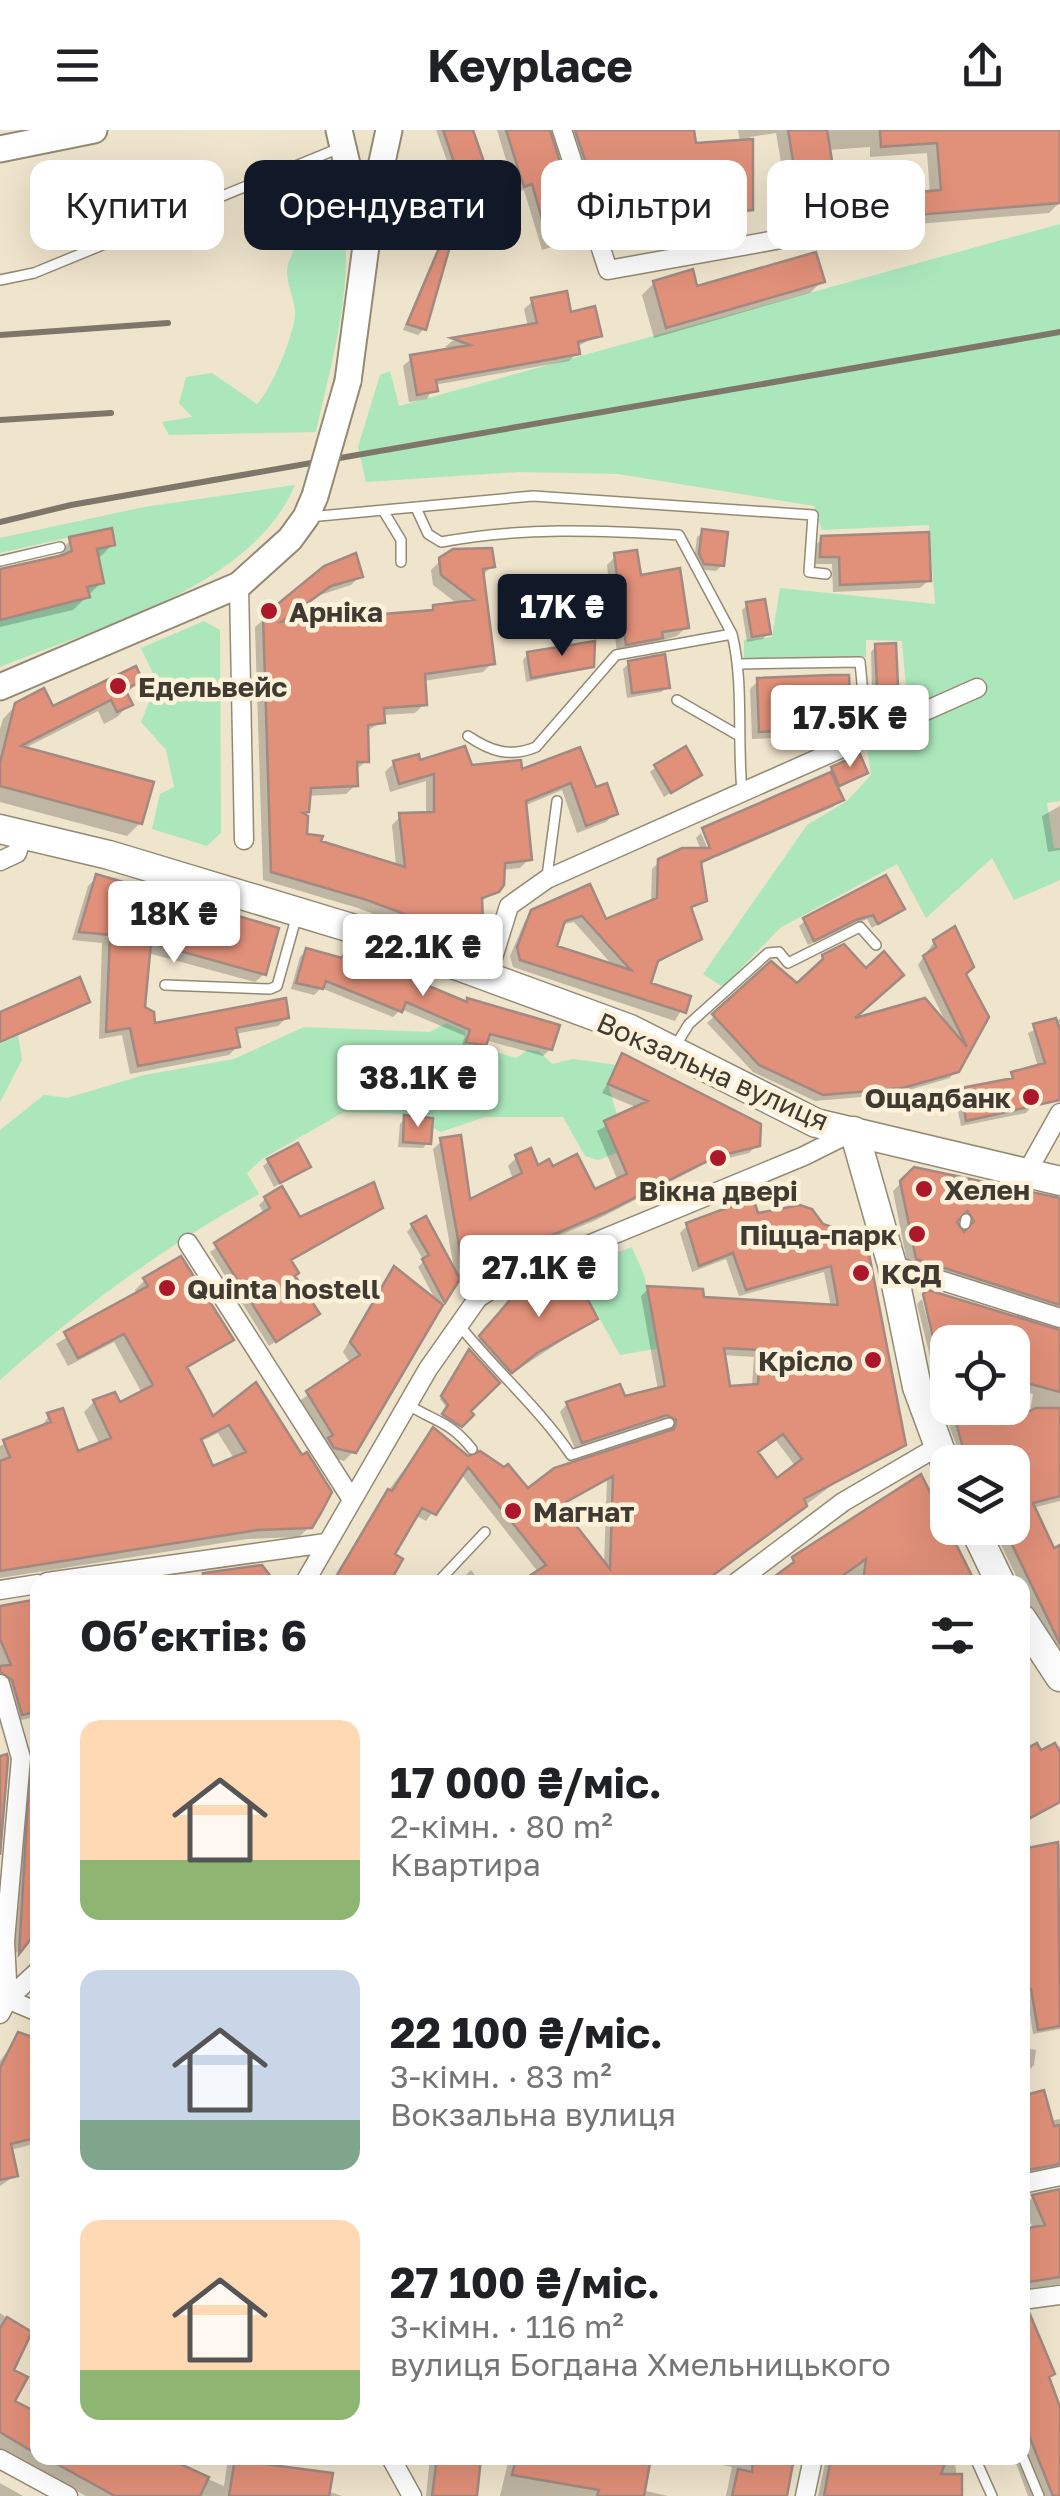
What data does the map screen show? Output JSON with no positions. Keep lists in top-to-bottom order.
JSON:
{
  "streets": {
    "main road": ["Вокзальна вулиця"]
  },
  "places": [
    "Арніка",
    "Едельвейс",
    "Ощадбанк",
    "Вікна двері",
    "Хелен",
    "Піцца-парк",
    "КСД",
    "Quinta hostell",
    "Крісло",
    "Магнат"
  ],
  "page": {
    "header": "Keyplace",
    "chip": [
      "Купити",
      "Орендувати",
      "Фільтри",
      "Нове"
    ],
    "price": [
      "17K ₴",
      "17.5K ₴",
      "18K ₴",
      "22.1K ₴",
      "38.1K ₴",
      "27.1K ₴"
    ],
    "heading": "Об’єктів: 6",
    "list": [
      {
        "name": "17 000 ₴/міс.",
        "note": "2-кімн. · 80 m² · Квартира"
      },
      {
        "name": "22 100 ₴/міс.",
        "note": "3-кімн. · 83 m² · Вокзальна вулиця"
      },
      {
        "name": "27 100 ₴/міс.",
        "note": "3-кімн. · 116 m² · вулиця Богдана Хмельницького"
      }
    ]
  }
}
